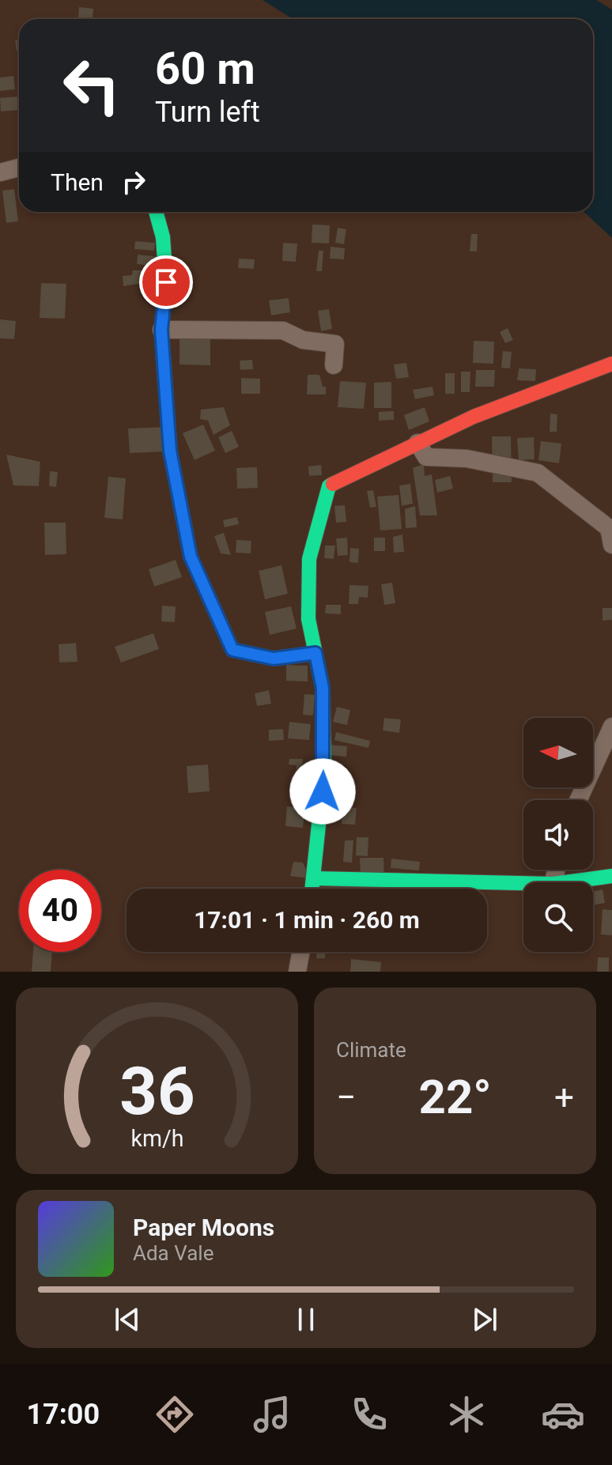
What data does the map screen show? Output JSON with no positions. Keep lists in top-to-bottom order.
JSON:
{
  "north": "left",
  "page": {
    "turn": ["60 m", "Turn left"],
    "then": "Then",
    "limit": "40",
    "trip": "17:01 · 1 min · 260 m",
    "tile": "Climate",
    "heat": ["−", "22°", "+"],
    "song": ["Paper Moons", "Ada Vale"],
    "tabs": "17:00",
    "gauge": ["36", "km/h"]
  }
}
